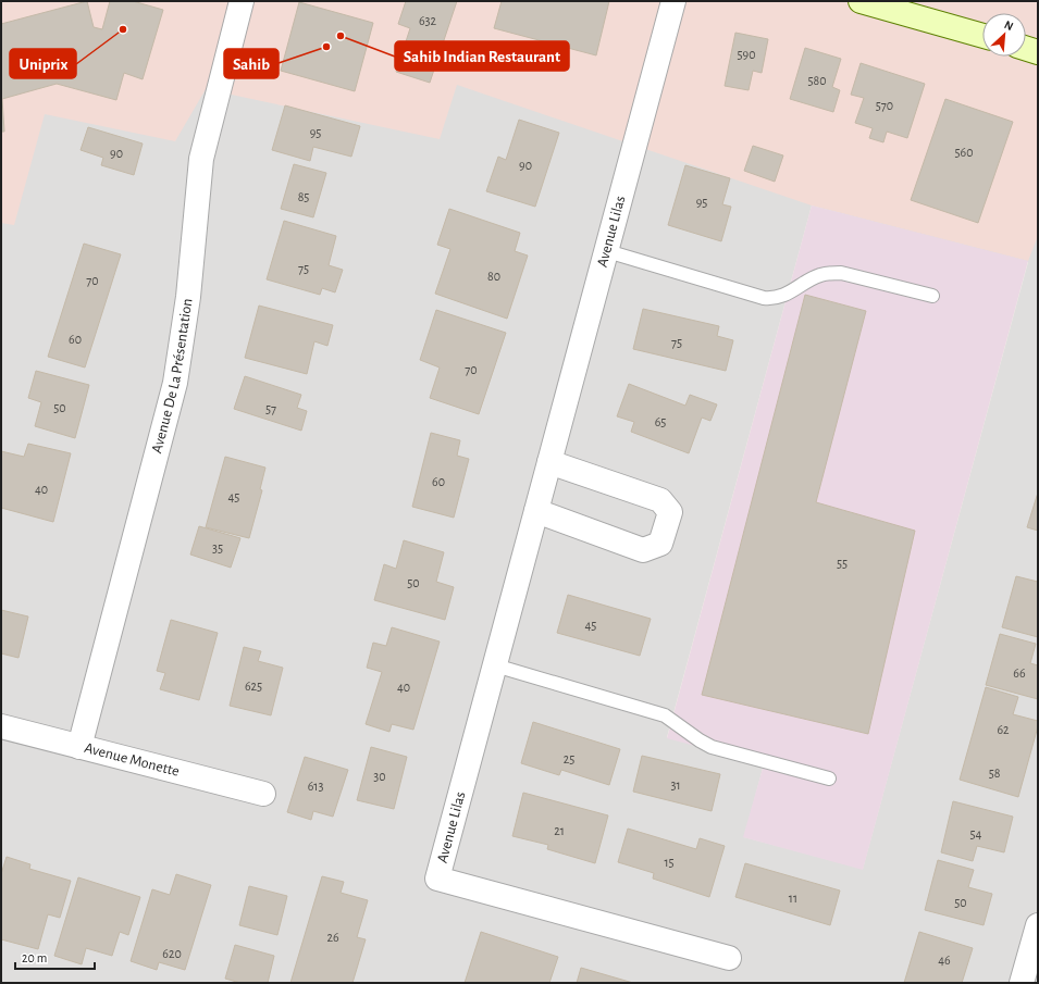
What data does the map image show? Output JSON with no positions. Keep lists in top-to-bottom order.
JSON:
{
  "streets": {
    "street": ["Avenue Lilas", "Avenue De La Présentation", "Avenue Monette"]
  },
  "crossings": [
    ["Avenue De La Présentation", "Avenue Monette"]
  ],
  "places": ["Uniprix", "Sahib Indian Restaurant", "Sahib"],
  "house_numbers": [
    "632",
    "590",
    "580",
    "570",
    "95",
    "560",
    "90",
    "90",
    "85",
    "95",
    "75",
    "80",
    "70",
    "60",
    "75",
    "70",
    "50",
    "57",
    "65",
    "60",
    "40",
    "45",
    "35",
    "55",
    "50",
    "45",
    "66",
    "625",
    "40",
    "62",
    "25",
    "58",
    "30",
    "31",
    "613",
    "21",
    "54",
    "15",
    "11",
    "50",
    "26",
    "620",
    "46"
  ],
  "scale_bar": "20 m",
  "north": "top right"
}
